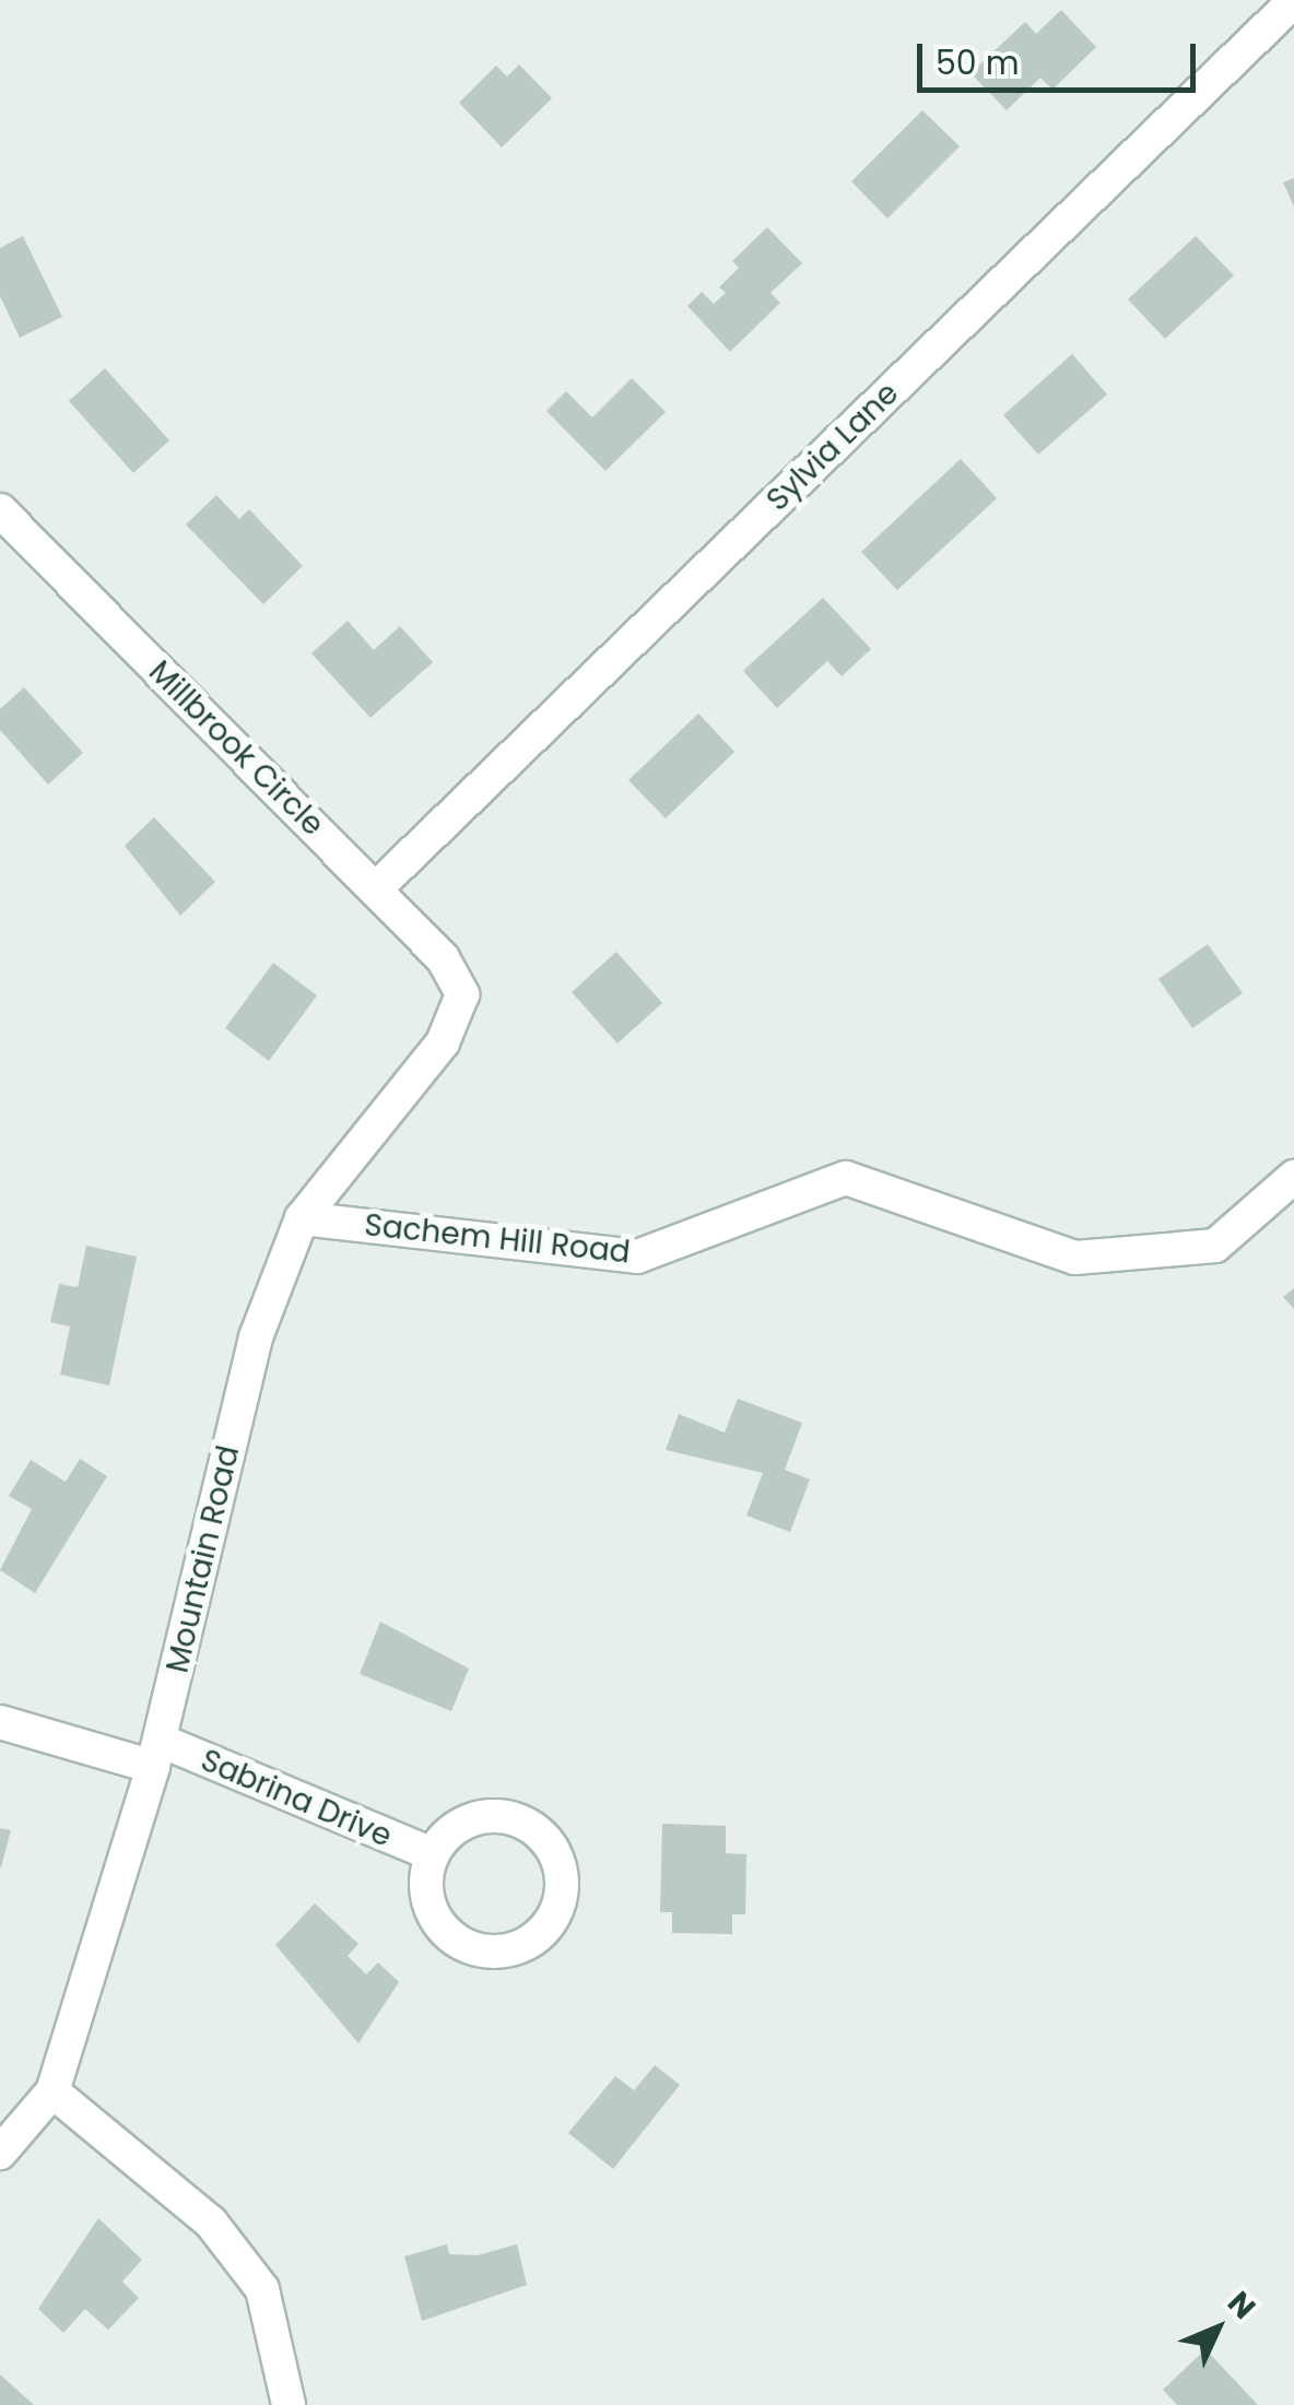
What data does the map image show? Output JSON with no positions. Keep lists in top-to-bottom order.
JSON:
{
  "streets": {
    "street": [
      "Sylvia Lane",
      "Millbrook Circle",
      "Sachem Hill Road",
      "Mountain Road",
      "Sabrina Drive"
    ]
  },
  "crossings": [
    ["Sylvia Lane", "Millbrook Circle"],
    ["Millbrook Circle", "Mountain Road"],
    ["Sachem Hill Road", "Mountain Road"],
    ["Mountain Road", "Sabrina Drive"]
  ],
  "scale_bar": "50 m",
  "north": "top right"
}
